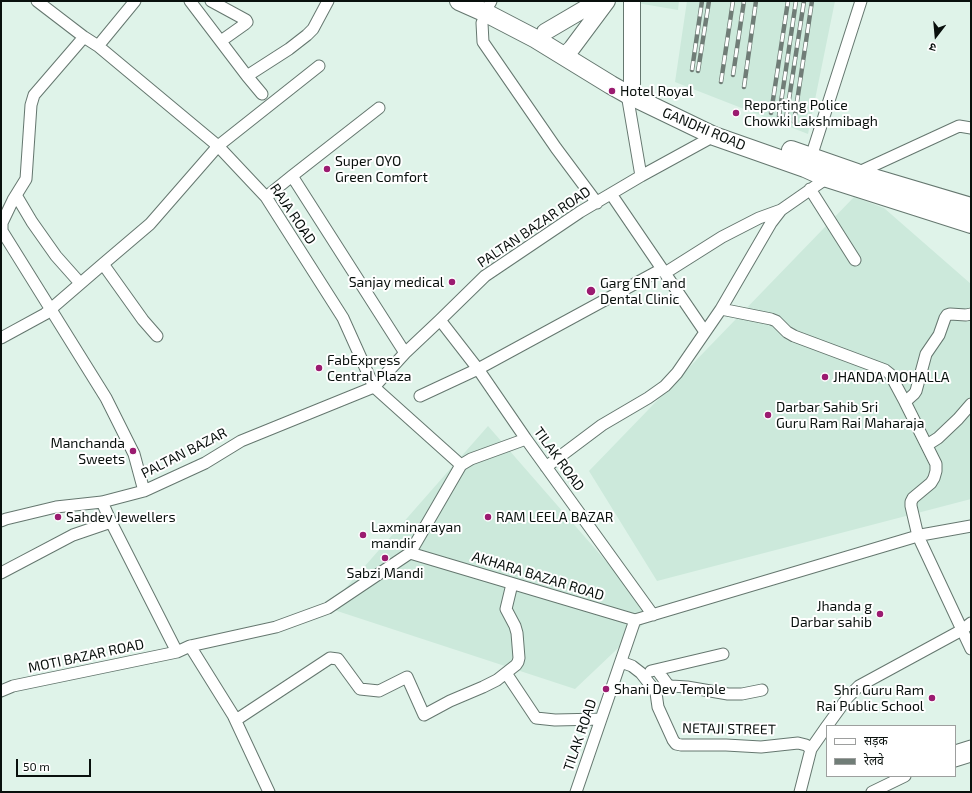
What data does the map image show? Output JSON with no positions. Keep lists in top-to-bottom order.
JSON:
{
  "streets": {
    "main road": ["GANDHI ROAD"],
    "street": [
      "RAJA ROAD",
      "PALTAN BAZAR ROAD",
      "PALTAN BAZAR",
      "TILAK ROAD",
      "AKHARA BAZAR ROAD",
      "MOTI BAZAR ROAD",
      "NETAJI STREET"
    ]
  },
  "crossings": [
    ["GANDHI ROAD", "PALTAN BAZAR ROAD"],
    ["RAJA ROAD", "PALTAN BAZAR ROAD"],
    ["RAJA ROAD", "PALTAN BAZAR"],
    ["PALTAN BAZAR ROAD", "PALTAN BAZAR"],
    ["PALTAN BAZAR ROAD", "TILAK ROAD"],
    ["TILAK ROAD", "AKHARA BAZAR ROAD"],
    ["TILAK ROAD", "NETAJI STREET"],
    ["AKHARA BAZAR ROAD", "MOTI BAZAR ROAD"]
  ],
  "places": [
    "Hotel Royal",
    "Reporting Police Chowki Lakshmibagh",
    "Super OYO Green Comfort",
    "Sanjay medical",
    "Garg ENT and Dental Clinic",
    "FabExpress Central Plaza",
    "JHANDA MOHALLA",
    "Darbar Sahib Sri Guru Ram Rai Maharaja",
    "Manchanda Sweets",
    "Sahdev Jewellers",
    "RAM LEELA BAZAR",
    "Laxminarayan mandir",
    "Sabzi Mandi",
    "Jhanda g Darbar sahib",
    "Shani Dev Temple",
    "Shri Guru Ram Rai Public School"
  ],
  "legend": ["सड़क", "रेलवे"],
  "scale_bar": "50 m",
  "north": "bottom"
}
